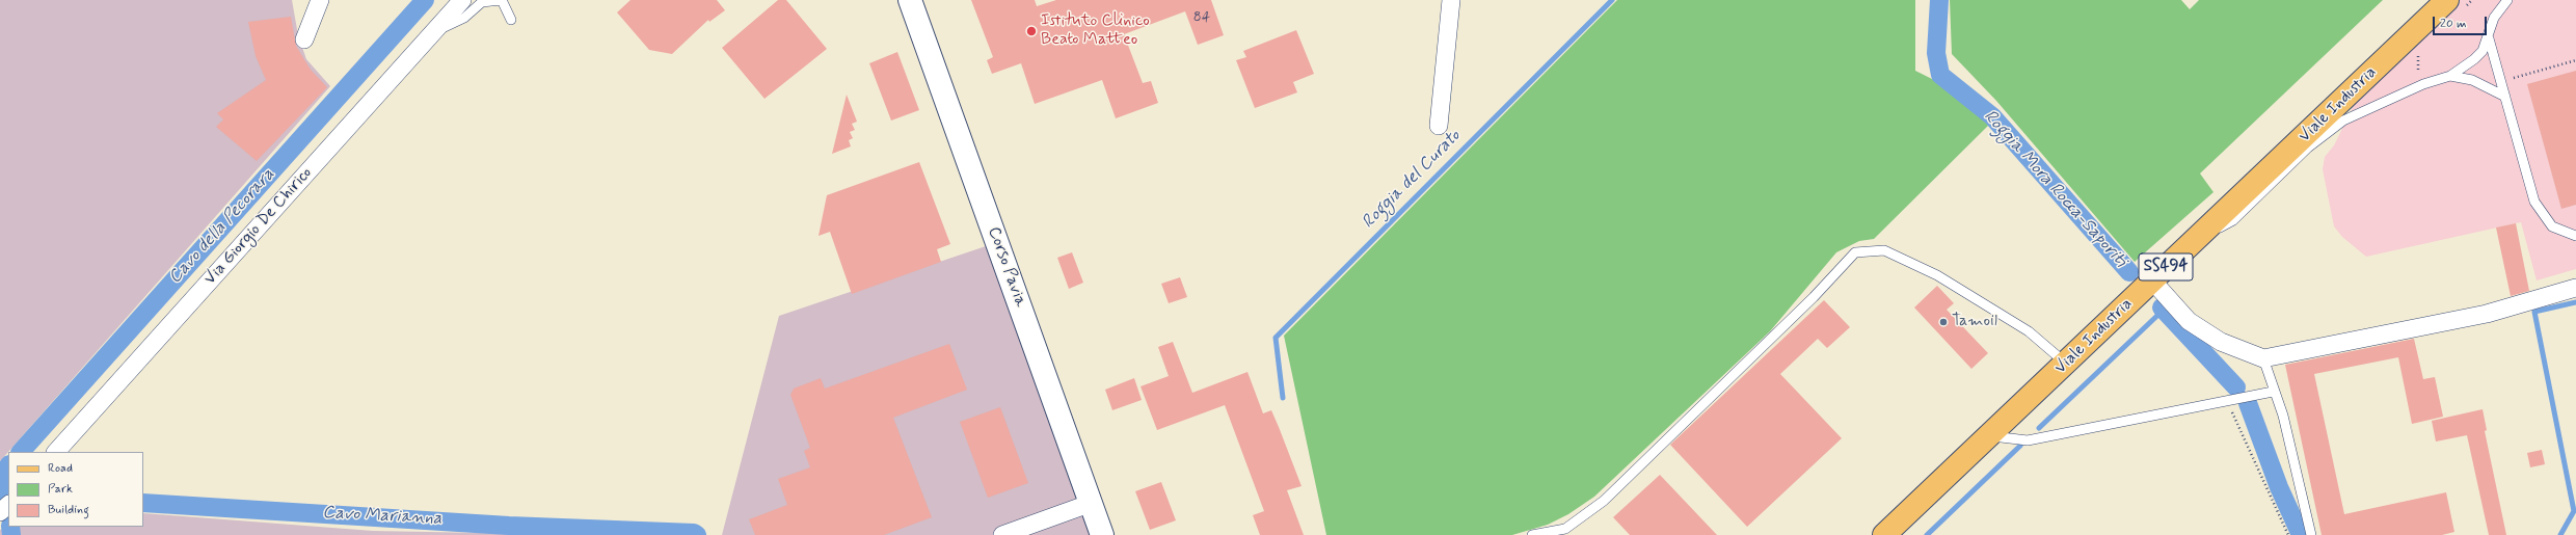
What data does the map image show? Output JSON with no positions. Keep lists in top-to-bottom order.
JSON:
{
  "streets": {
    "main road": ["Viale Industria", "SS494"],
    "street": ["Via Giorgio De Chirico", "Corso Pavia"]
  },
  "water": [
    "Roggia del Curato",
    "Roggia Mora Rocca-Saporiti",
    "Cavo della Pecorara",
    "Cavo Marianna"
  ],
  "places": ["Istituto Clinico Beato Matteo", "Tamoil"],
  "house_numbers": ["84"],
  "legend": ["Road", "Park", "Building"],
  "scale_bar": "20 m"
}
